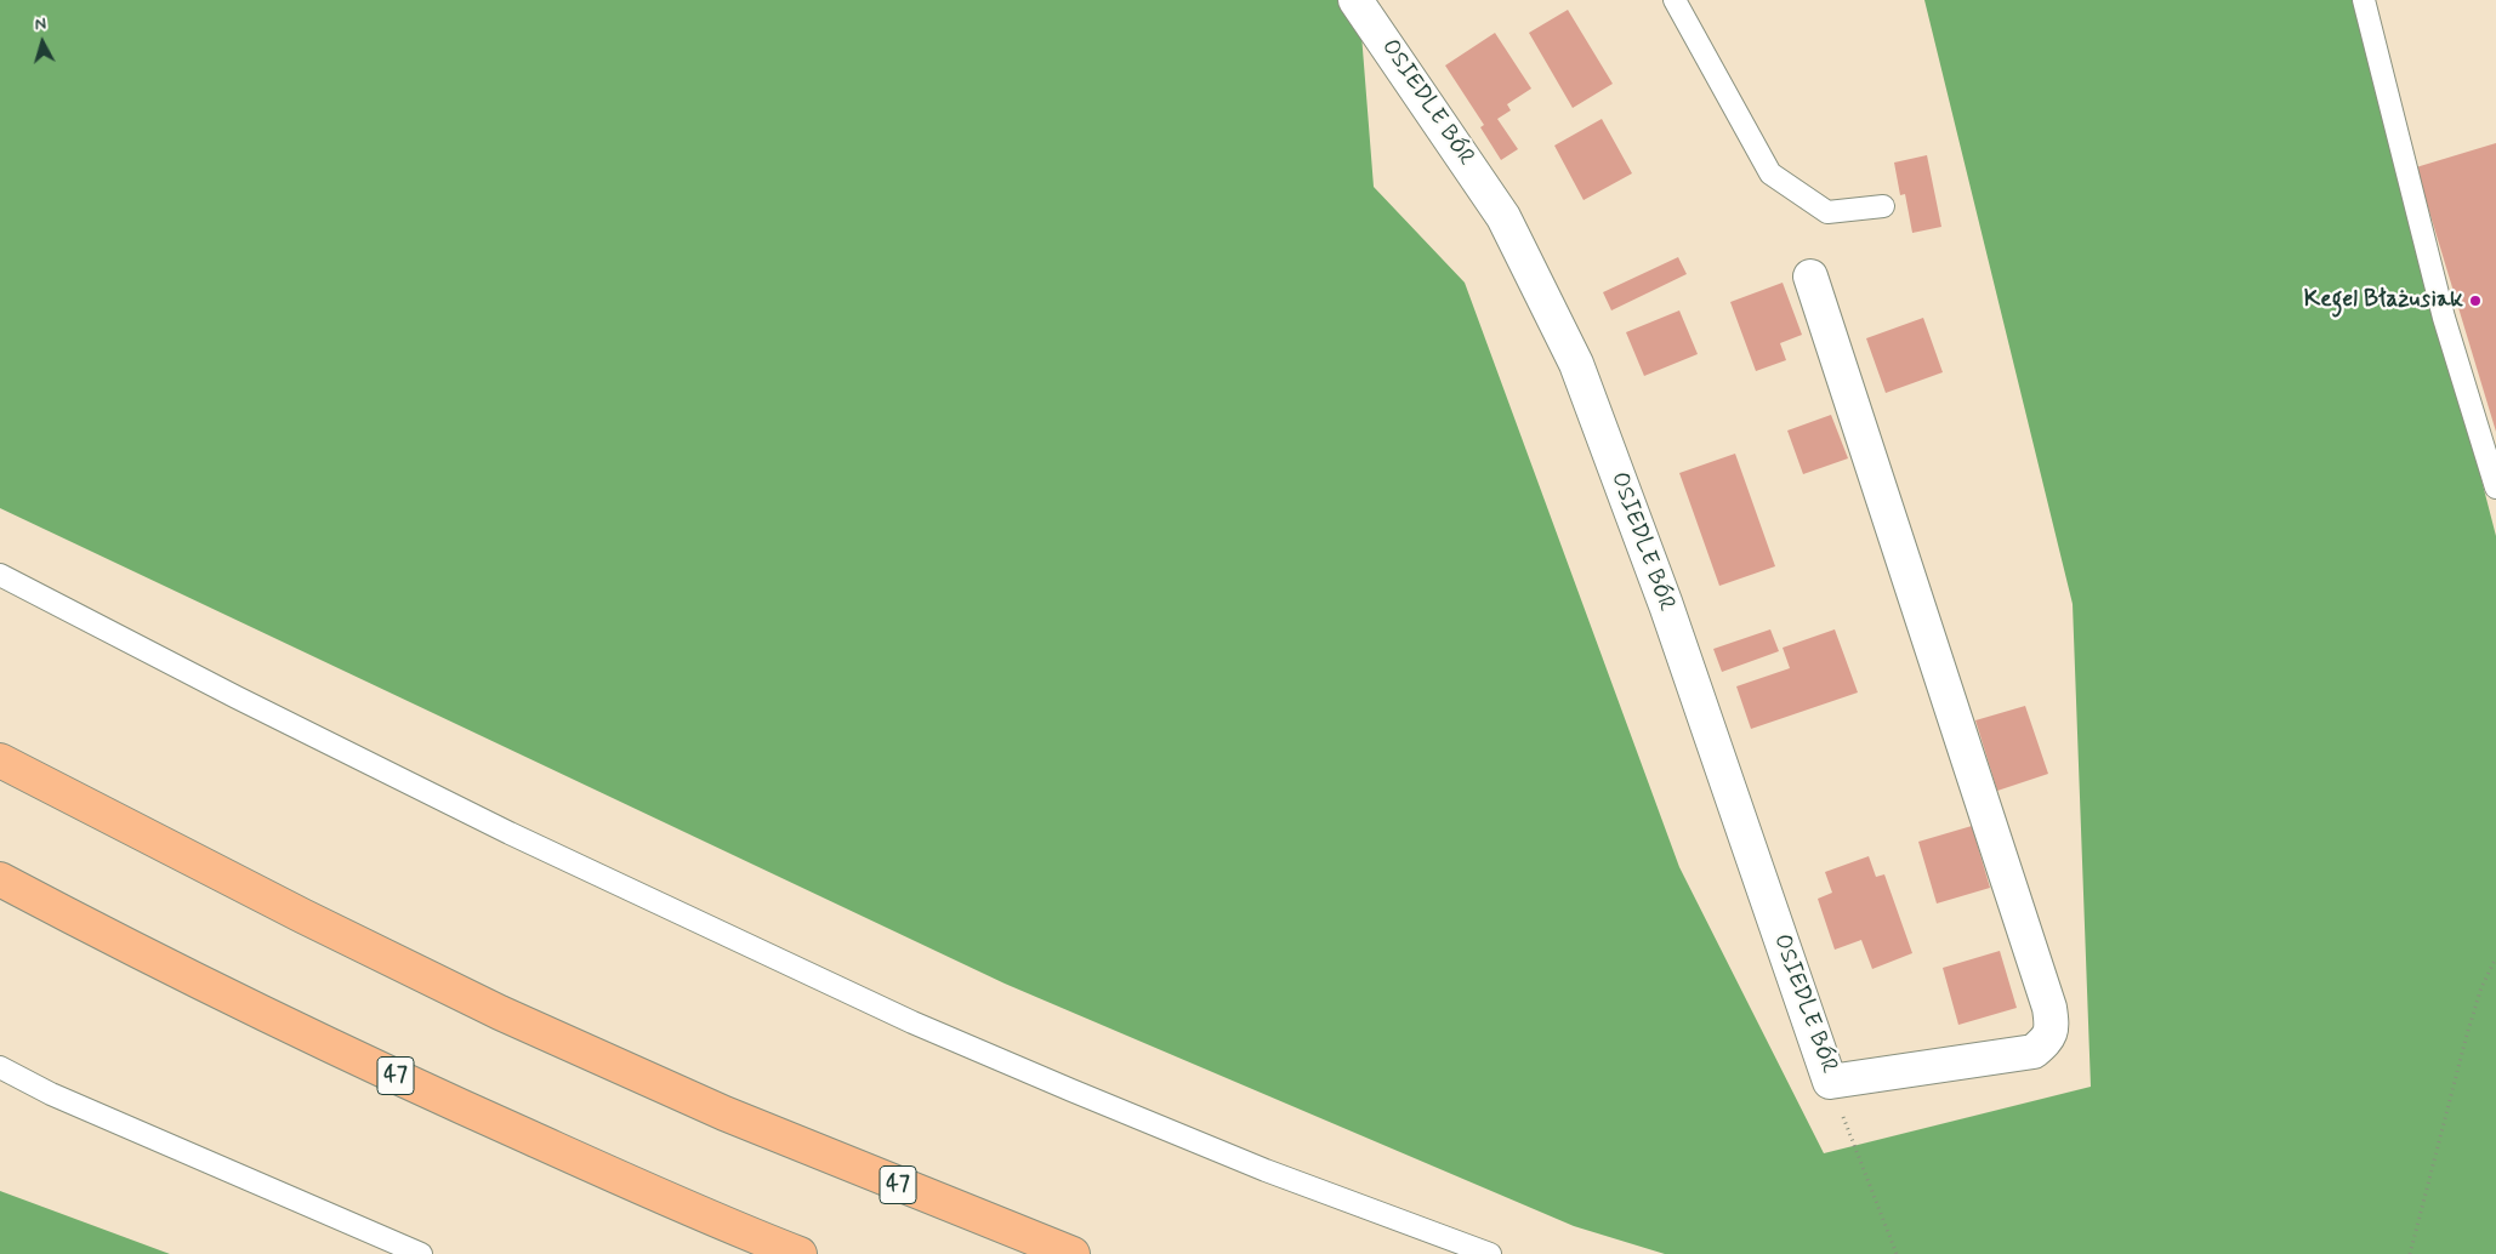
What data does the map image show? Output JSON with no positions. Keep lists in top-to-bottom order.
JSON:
{
  "streets": {
    "main road": ["47"],
    "street": ["OSIEDLE BÓR"]
  },
  "places": ["Kegel Błażusiak"],
  "north": "top"
}
